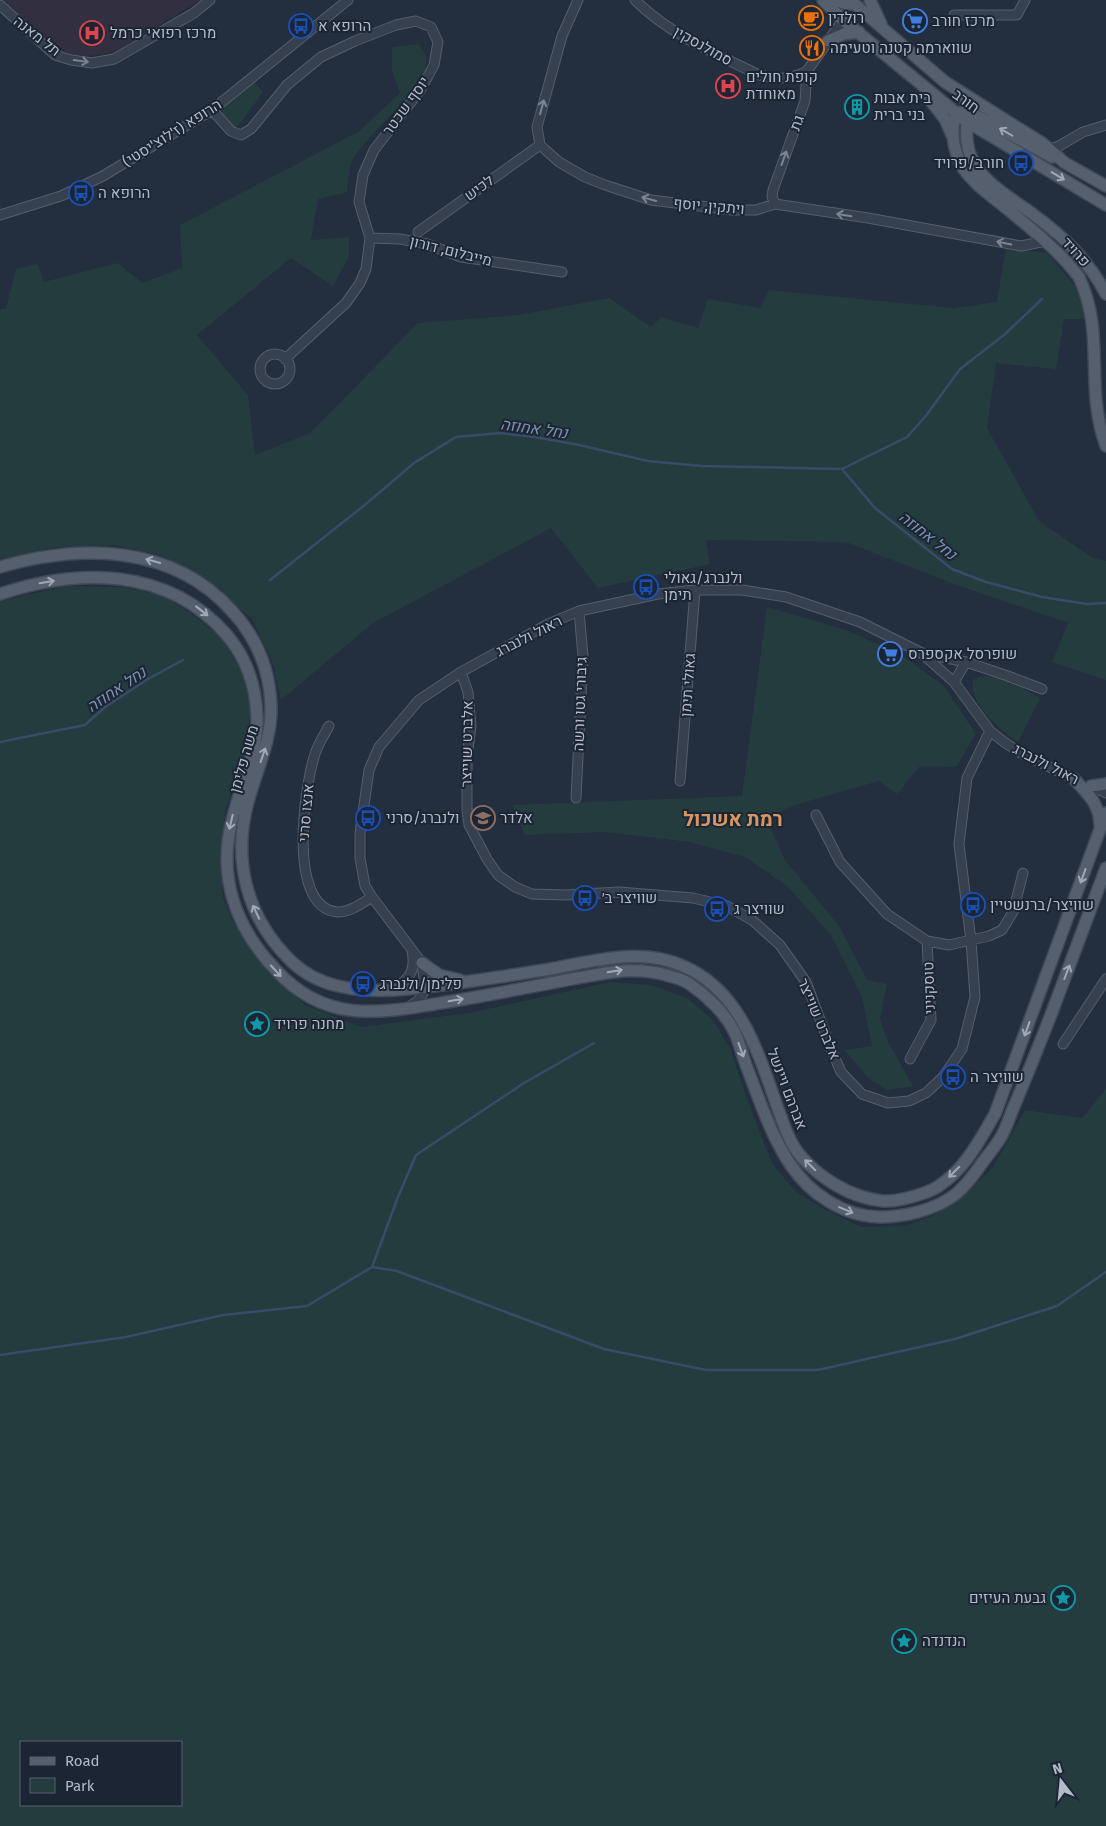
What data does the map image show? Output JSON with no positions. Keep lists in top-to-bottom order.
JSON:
{
  "streets": {
    "main road": [
      "חורב",
      "פרויד",
      "משה פלימן",
      "אברהם ויינשל"
    ],
    "street": [
      "תל מאנה",
      "סמולנסקין",
      "יוסף שכטר",
      "גת",
      "הרופא (ז'לוצ'יסטי)",
      "לכיש",
      "ויתקין, יוסף",
      "מייבלום, דורון",
      "ראול ולנברג",
      "גאולי תימן",
      "גיבורי גטו ורשה",
      "אלברט שוייצר",
      "אנצו סרני",
      "טוסקניני"
    ]
  },
  "crossings": [
    ["סמולנסקין", "גת"],
    ["חורב", "פרויד"],
    ["יוסף שכטר", "הרופא (ז'לוצ'יסטי)"],
    ["יוסף שכטר", "מייבלום, דורון"],
    ["גת", "ויתקין, יוסף"],
    ["לכיש", "ויתקין, יוסף"],
    ["ויתקין, יוסף", "פרויד"],
    ["ראול ולנברג", "גאולי תימן"],
    ["ראול ולנברג", "גיבורי גטו ורשה"],
    ["ראול ולנברג", "אלברט שוייצר"],
    ["ראול ולנברג", "אנצו סרני"],
    ["משה פלימן", "אברהם ויינשל"]
  ],
  "one_way": ["תל מאנה", "גת", "ויתקין, יוסף"],
  "districts": ["רמת אשכול"],
  "water": ["נחל אחוזה"],
  "places": {
    "cafe": ["רולדין"],
    "supermarket": ["מרכז חורב", "שופרסל אקספרס"],
    "bus stop": [
      "הרופא א",
      "חורב/פרויד",
      "הרופא ה",
      "ולנברג/גאולי תימן",
      "ולנברג/סרני",
      "שוויצר ב׳",
      "שוויצר/ברנשטיין",
      "שוויצר ג",
      "פלימן/ולנברג",
      "שוויצר ה"
    ],
    "hospital": ["מרכז רפואי כרמל", "קופת חולים מאוחדת"],
    "restaurant": ["שווארמה קטנה וטעימה"],
    "building": ["בית אבות בני ברית"],
    "school or university": ["אלדר"],
    "place": ["מחנה פרויד", "גבעת העיזים", "הנדנדה"]
  },
  "legend": ["Road", "Park"],
  "north": "top"
}
